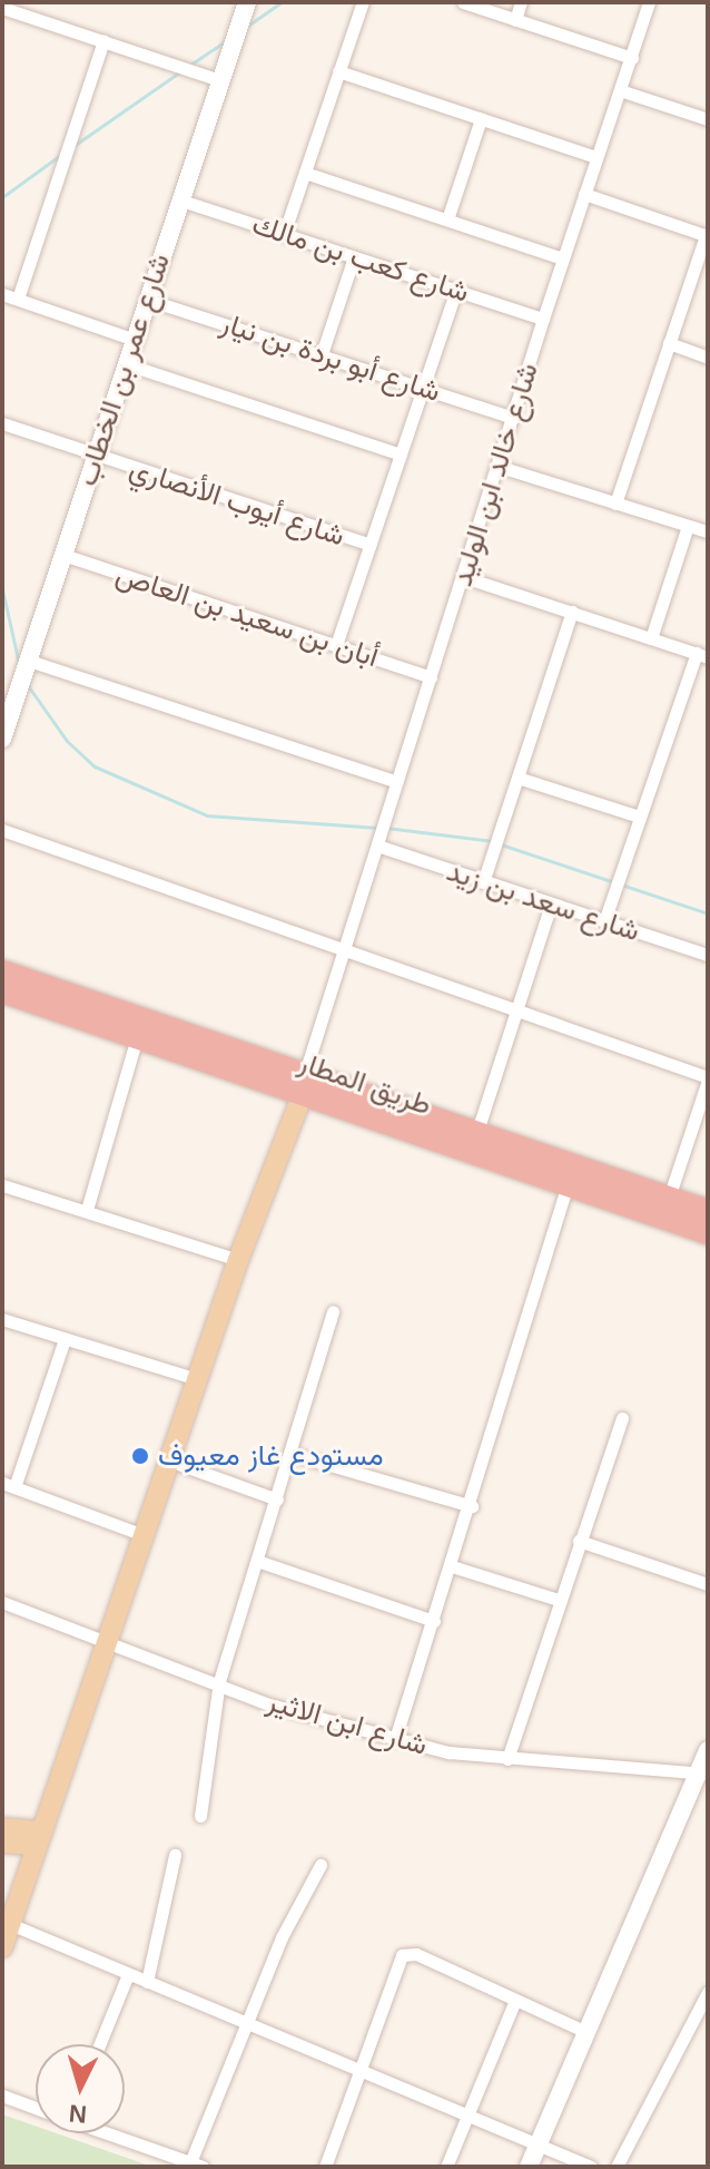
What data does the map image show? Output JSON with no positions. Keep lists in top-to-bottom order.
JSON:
{
  "streets": {
    "highway": ["طريق المطار"],
    "street": [
      "شارع كعب بن مالك",
      "شارع أبو بردة بن نيار",
      "شارع عمر بن الخطاب",
      "شارع خالد ابن الوليد",
      "شارع أيوب الأنصاري",
      "أبان بن سعيد بن العاص",
      "شارع سعد بن زيد",
      "شارع ابن الاثير"
    ]
  },
  "crossings": [
    ["شارع كعب بن مالك", "شارع عمر بن الخطاب"],
    ["شارع كعب بن مالك", "شارع خالد ابن الوليد"],
    ["شارع أبو بردة بن نيار", "شارع عمر بن الخطاب"],
    ["شارع أبو بردة بن نيار", "شارع خالد ابن الوليد"],
    ["شارع عمر بن الخطاب", "شارع أيوب الأنصاري"],
    ["شارع عمر بن الخطاب", "أبان بن سعيد بن العاص"],
    ["شارع خالد ابن الوليد", "أبان بن سعيد بن العاص"],
    ["شارع خالد ابن الوليد", "شارع سعد بن زيد"],
    ["شارع خالد ابن الوليد", "طريق المطار"]
  ],
  "places": ["مستودع غاز معيوف"],
  "north": "bottom"
}
